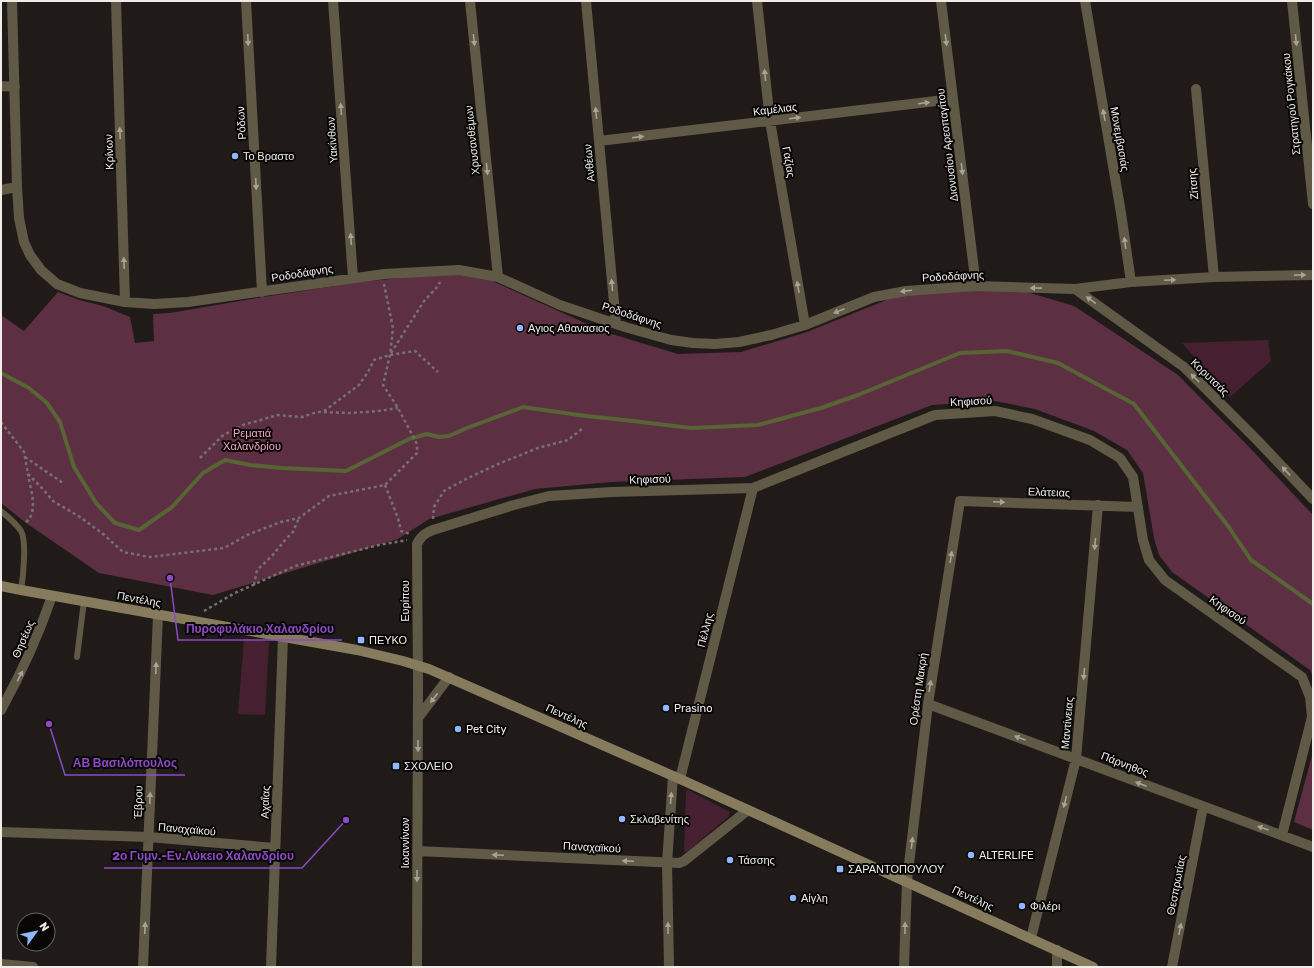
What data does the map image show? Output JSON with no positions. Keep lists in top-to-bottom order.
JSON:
{
  "streets": {
    "main road": ["Πεντέλης"],
    "street": [
      "Στρατηγού Ρογκάκου",
      "Καμέλιας",
      "Ρόδων",
      "Μονεμβασιάς",
      "Υακίνθων",
      "Χρυσανθέμων",
      "Διονυσίου Αρεοπαγίτου",
      "Κρίνων",
      "Γαζίας",
      "Ανθέων",
      "Ζίτσης",
      "Ροδοδάφνης",
      "Κορυτσάς",
      "Κηφισού",
      "Ελάτειας",
      "Ευρίπου",
      "Πέλλης",
      "Θησέως",
      "Ορέστη Μακρή",
      "Μαντίνειας",
      "Πάρνηθος",
      "Έβρου",
      "Αχαΐας",
      "Παναχαϊκού",
      "Ιωαννίνων",
      "Θεσπρωτίας"
    ]
  },
  "crossings": [
    ["Καμέλιας", "Διονυσίου Αρεοπαγίτου"],
    ["Καμέλιας", "Γαζίας"],
    ["Καμέλιας", "Ανθέων"],
    ["Ρόδων", "Ροδοδάφνης"],
    ["Μονεμβασιάς", "Ροδοδάφνης"],
    ["Υακίνθων", "Ροδοδάφνης"],
    ["Χρυσανθέμων", "Ροδοδάφνης"],
    ["Διονυσίου Αρεοπαγίτου", "Ροδοδάφνης"],
    ["Κρίνων", "Ροδοδάφνης"],
    ["Γαζίας", "Ροδοδάφνης"],
    ["Ανθέων", "Ροδοδάφνης"],
    ["Ζίτσης", "Ροδοδάφνης"],
    ["Ροδοδάφνης", "Κορυτσάς"],
    ["Κηφισού", "Ελάτειας"],
    ["Κηφισού", "Ευρίπου"],
    ["Κηφισού", "Πέλλης"],
    ["Κηφισού", "Πάρνηθος"],
    ["Ελάτειας", "Ορέστη Μακρή"],
    ["Ελάτειας", "Μαντίνειας"],
    ["Πεντέλης", "Ευρίπου"],
    ["Πεντέλης", "Πέλλης"],
    ["Πεντέλης", "Θησέως"],
    ["Πεντέλης", "Ορέστη Μακρή"],
    ["Πεντέλης", "Μαντίνειας"],
    ["Πεντέλης", "Έβρου"],
    ["Πεντέλης", "Αχαΐας"],
    ["Πεντέλης", "Παναχαϊκού"],
    ["Πεντέλης", "Ιωαννίνων"],
    ["Ευρίπου", "Ιωαννίνων"],
    ["Πέλλης", "Παναχαϊκού"],
    ["Ορέστη Μακρή", "Πάρνηθος"],
    ["Μαντίνειας", "Πάρνηθος"],
    ["Πάρνηθος", "Θεσπρωτίας"],
    ["Έβρου", "Παναχαϊκού"],
    ["Αχαΐας", "Παναχαϊκού"],
    ["Παναχαϊκού", "Ιωαννίνων"]
  ],
  "one_way": [
    "Στρατηγού Ρογκάκου",
    "Καμέλιας",
    "Ρόδων",
    "Μονεμβασιάς",
    "Υακίνθων",
    "Χρυσανθέμων",
    "Διονυσίου Αρεοπαγίτου",
    "Κρίνων",
    "Γαζίας",
    "Ανθέων",
    "Κορυτσάς",
    "Ελάτειας",
    "Πέλλης",
    "Θησέως",
    "Ορέστη Μακρή",
    "Μαντίνειας",
    "Πάρνηθος",
    "Έβρου",
    "Παναχαϊκού",
    "Ιωαννίνων",
    "Θεσπρωτίας"
  ],
  "parks": ["Ρεματιά Χαλανδρίου"],
  "places": {
    "other": [
      "Το Βραστο",
      "Αγιος Αθανασιος",
      "Πυροφυλάκιο Χαλανδρίου",
      "Prasino",
      "ΑΒ Βασιλόπουλος",
      "Pet City",
      "Σκλαβενίτης",
      "2ο Γυμν.-Εν.Λύκειο Χαλανδρίου",
      "ALTERLIFE",
      "Τάσσης",
      "Αίγλη",
      "Φιλέρι"
    ],
    "transit": ["ΠΕΥΚΟ", "ΣΧΟΛΕΙΟ", "ΣΑΡΑΝΤΟΠΟΥΛΟΥ"]
  },
  "north": "top right"
}
